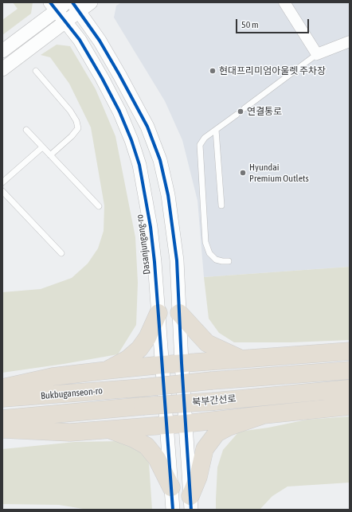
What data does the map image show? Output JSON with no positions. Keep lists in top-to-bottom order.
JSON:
{
  "streets": {
    "highway": ["Bukbuganseon-ro", "북부간선로"],
    "street": ["Dasanjungang-ro"]
  },
  "places": ["현대프리미엄아울렛 주차장", "연결통로", "Hyundai Premium Outlets"],
  "scale_bar": "50 m"
}
